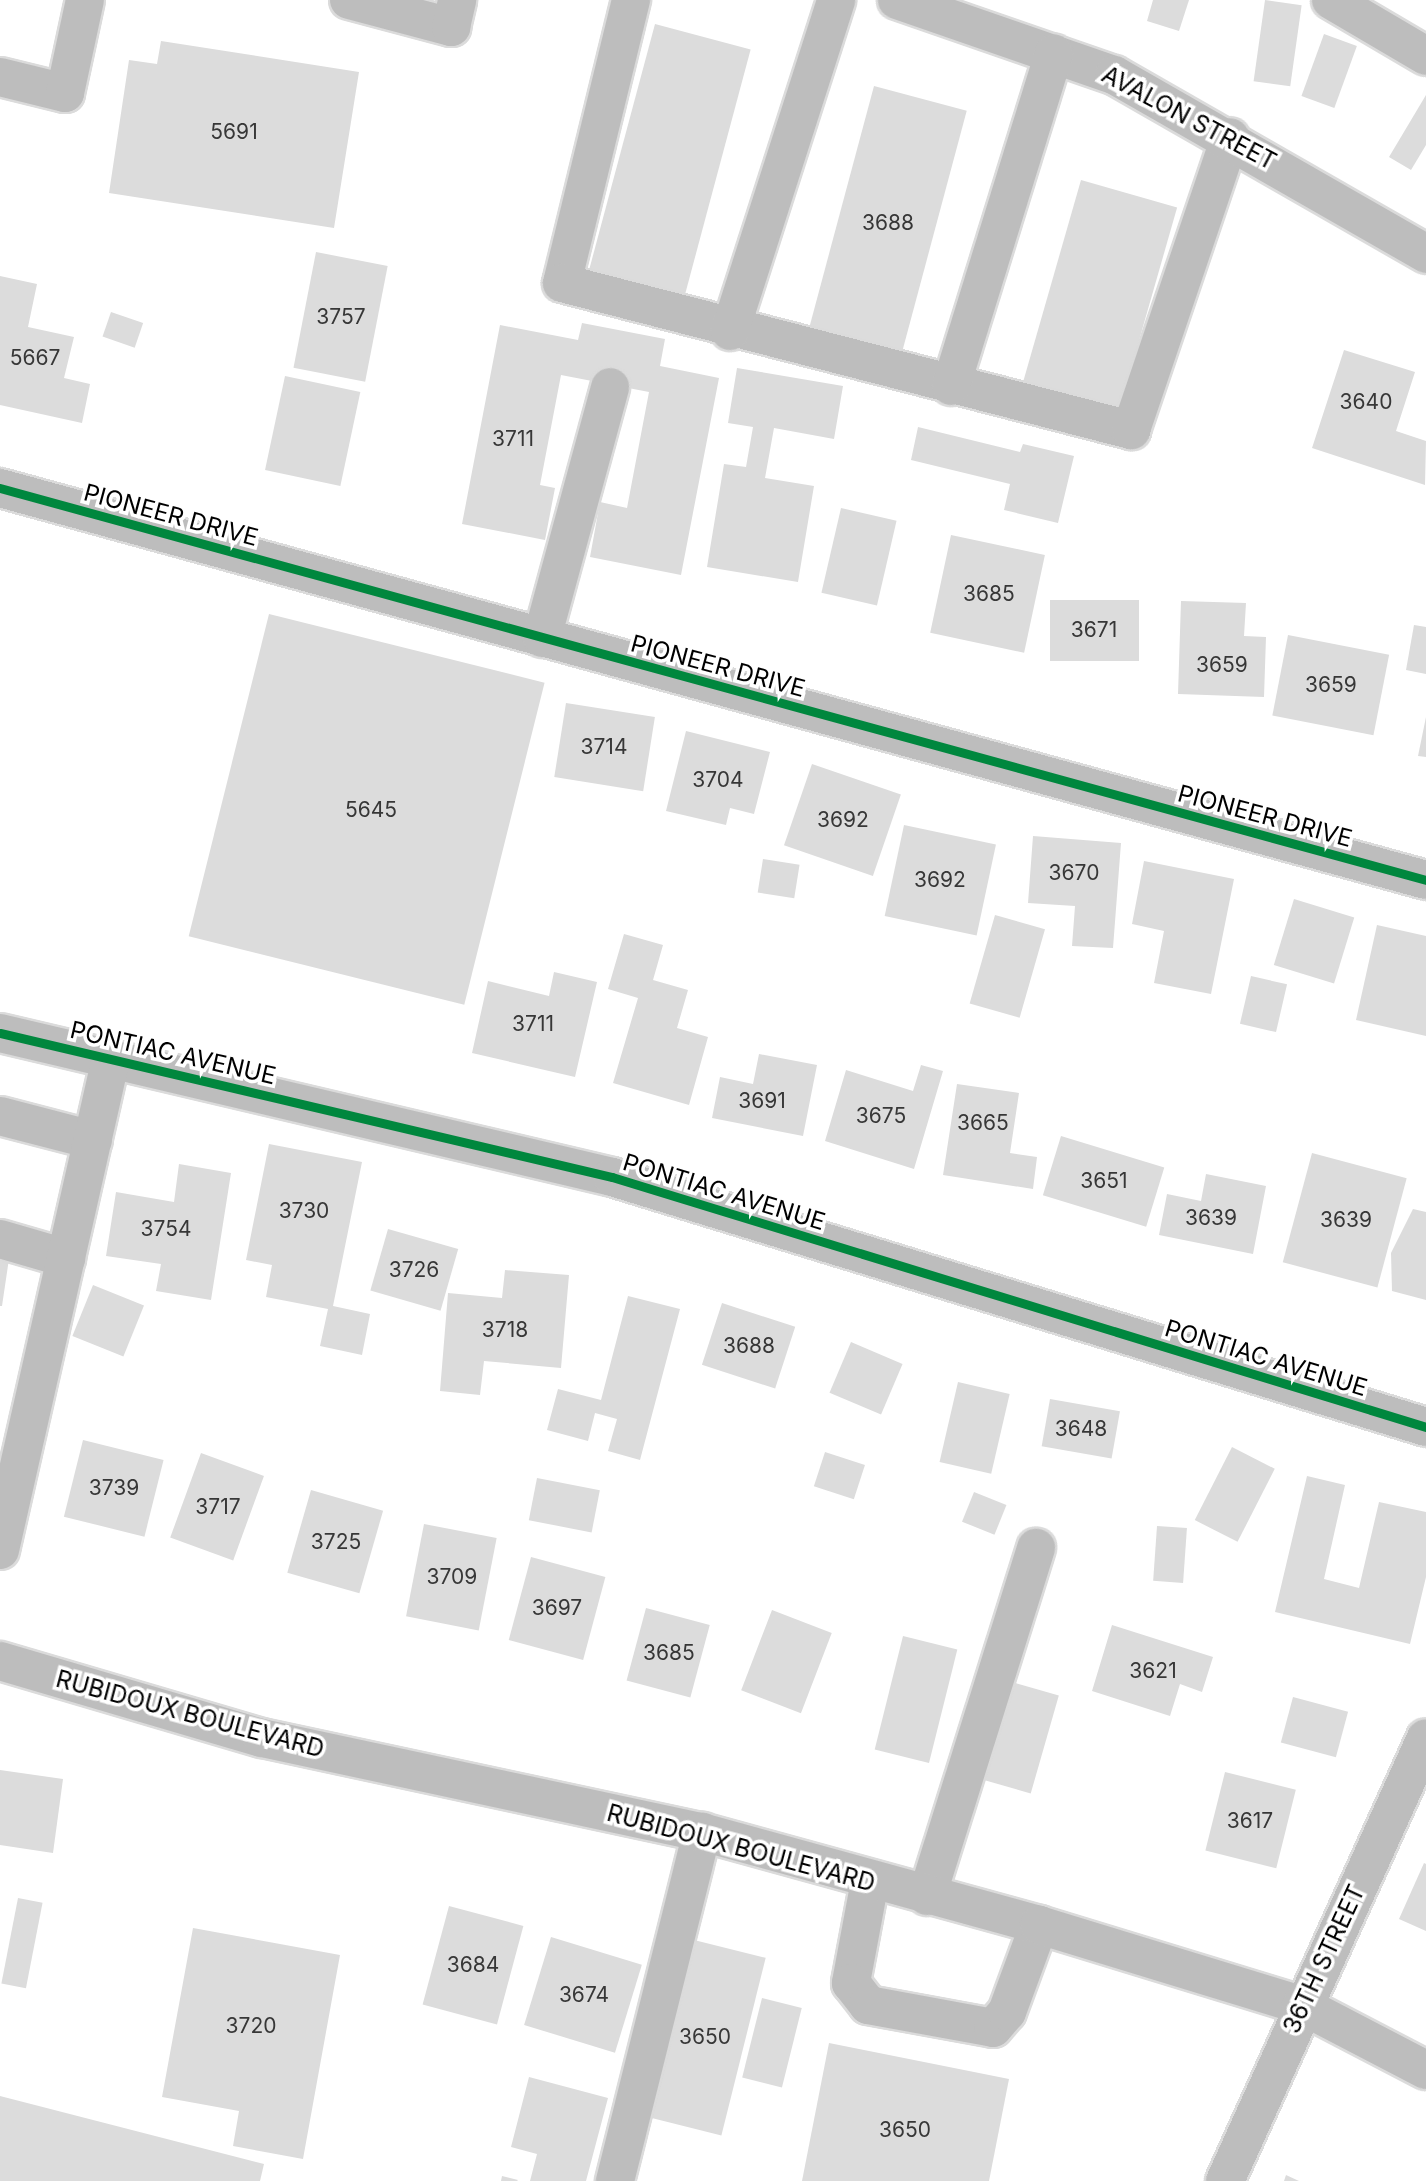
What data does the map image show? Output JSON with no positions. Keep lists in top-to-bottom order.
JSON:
{
  "streets": {
    "street": [
      "AVALON STREET",
      "PIONEER DRIVE",
      "PONTIAC AVENUE",
      "RUBIDOUX BOULEVARD",
      "36TH STREET"
    ]
  },
  "crossings": [
    ["RUBIDOUX BOULEVARD", "36TH STREET"]
  ],
  "house_numbers": [
    "5691",
    "3688",
    "3757",
    "5667",
    "3640",
    "3711",
    "3685",
    "3671",
    "3659",
    "3659",
    "3714",
    "3704",
    "5645",
    "3692",
    "3670",
    "3692",
    "3711",
    "3691",
    "3675",
    "3665",
    "3651",
    "3730",
    "3639",
    "3639",
    "3754",
    "3726",
    "3718",
    "3688",
    "3648",
    "3739",
    "3717",
    "3725",
    "3709",
    "3697",
    "3685",
    "3621",
    "3617",
    "3684",
    "3674",
    "3720",
    "3650",
    "3650"
  ]
}
